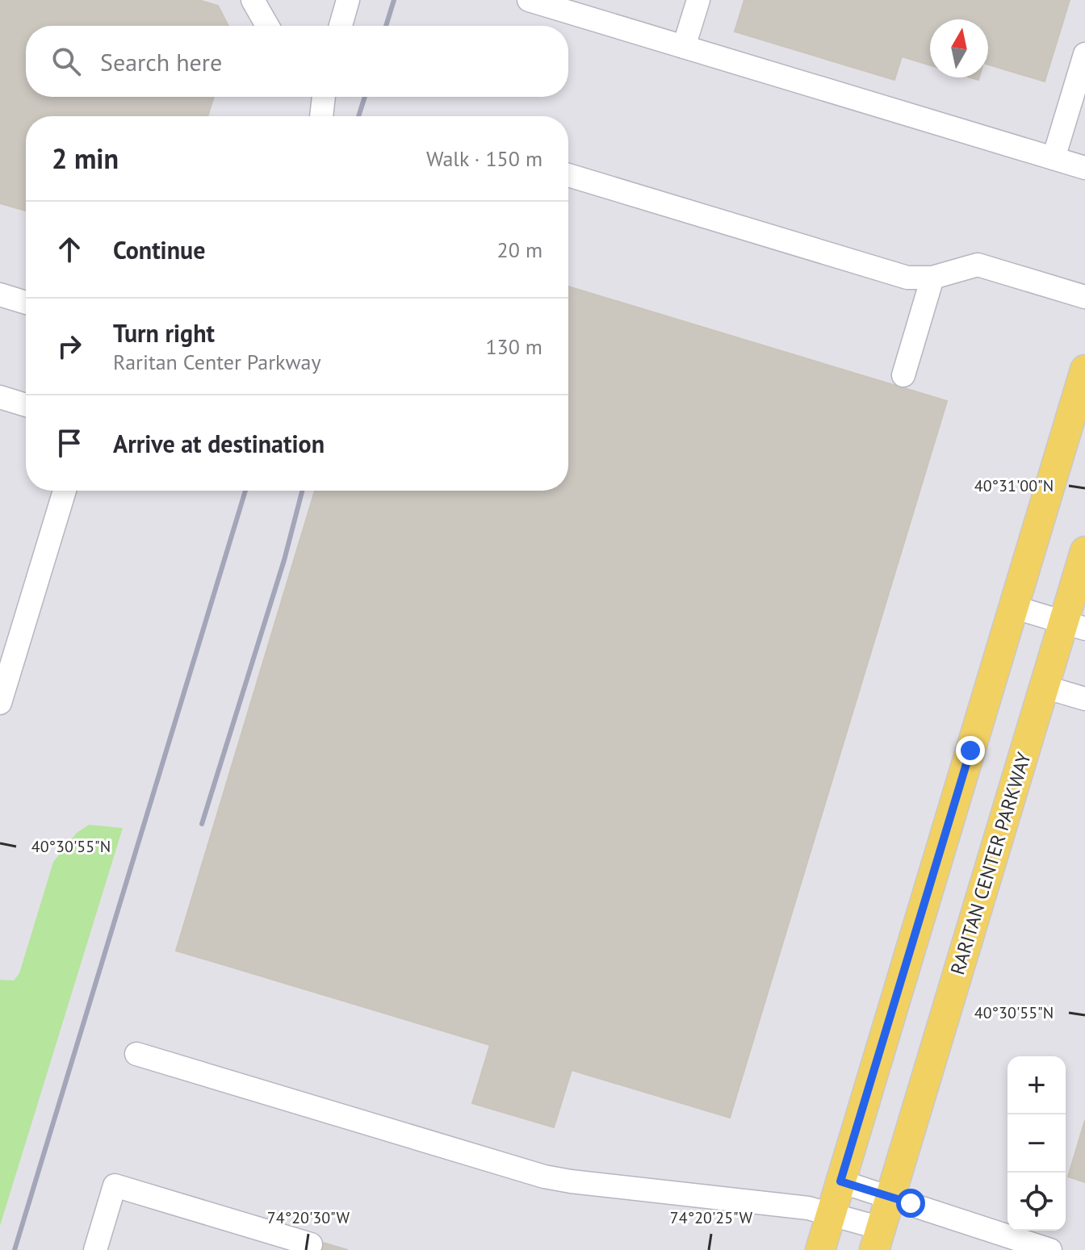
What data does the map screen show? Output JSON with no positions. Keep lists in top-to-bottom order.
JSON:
{
  "streets": {
    "main road": ["RARITAN CENTER PARKWAY"]
  },
  "north": "top",
  "page": {
    "search": "Search here",
    "heading": ["2 min", "Walk · 150 m"],
    "list": [
      ["Continue", "20 m"],
      ["Turn right", "Raritan Center Parkway", "130 m"],
      "Arrive at destination"
    ],
    "map_buttons": ["+", "−"]
  },
  "coordinates": [
    "40°31'00\"N",
    "40°30'55\"N",
    "74°20'30\"W",
    "74°20'25\"W"
  ]
}
